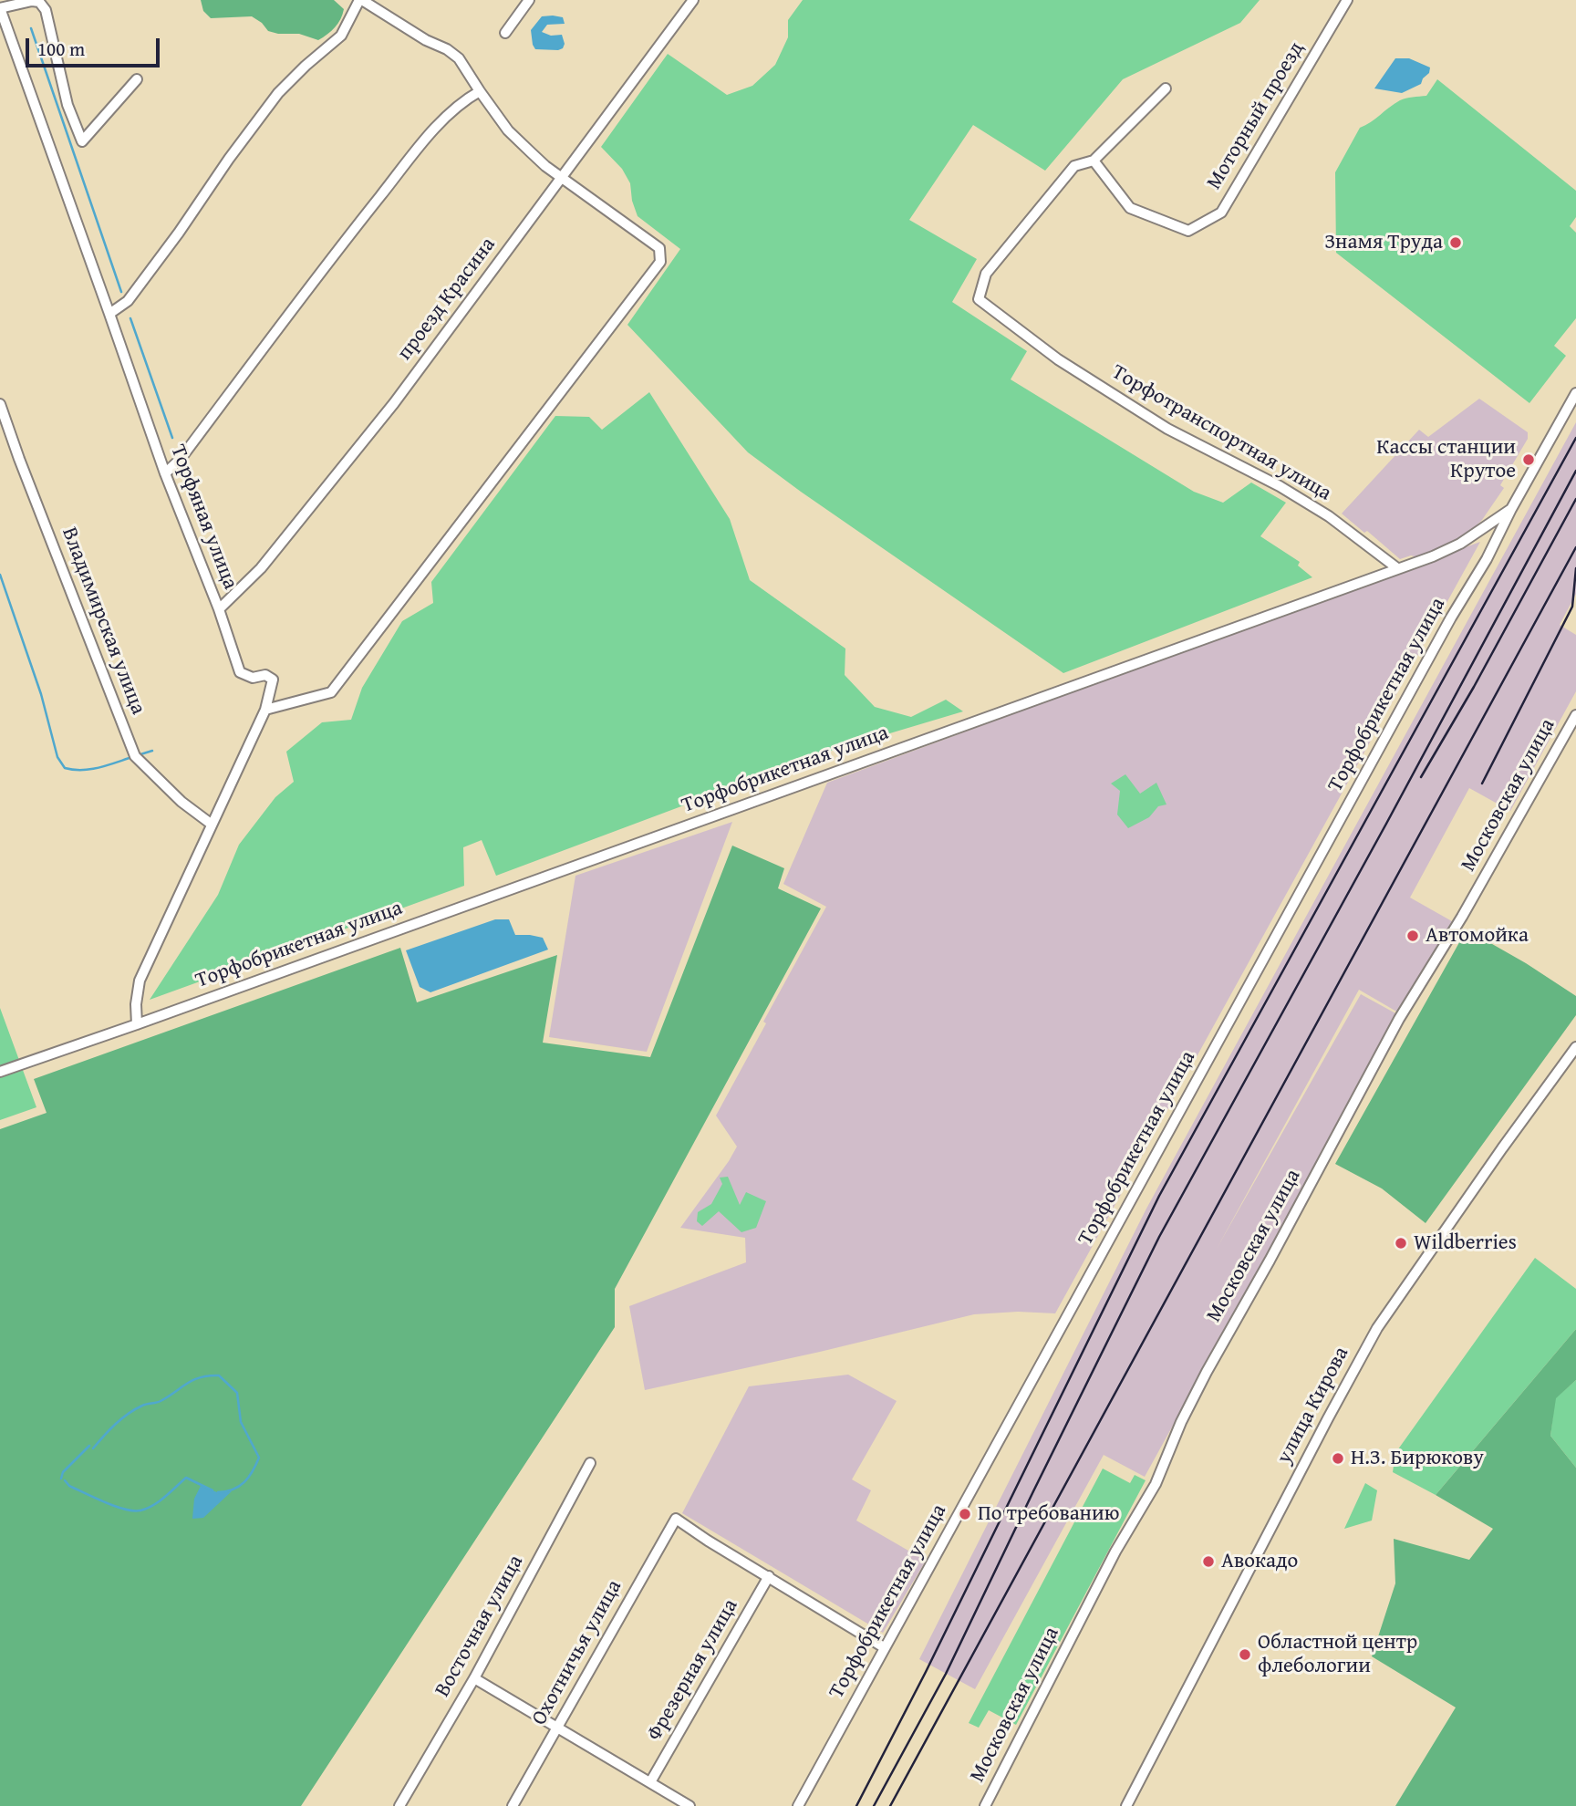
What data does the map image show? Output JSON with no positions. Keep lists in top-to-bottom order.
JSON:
{
  "streets": {
    "street": [
      "Моторный проезд",
      "проезд Красина",
      "Торфотранспортная улица",
      "Торфяная улица",
      "Владимирская улица",
      "Торфобрикетная улица",
      "Московская улица",
      "улица Кирова",
      "Восточная улица",
      "Охотничья улица",
      "Фрезерная улица"
    ]
  },
  "crossings": [
    ["Моторный проезд", "Торфотранспортная улица"],
    ["проезд Красина", "Торфяная улица"],
    ["Торфотранспортная улица", "Торфобрикетная улица"],
    ["Охотничья улица", "Фрезерная улица"]
  ],
  "places": [
    "Знамя Труда",
    "Кассы станции Крутое",
    "Автомойка",
    "Wildberries",
    "Н.З. Бирюкову",
    "По требованию",
    "Авокадо",
    "Областной центр флебологии"
  ],
  "scale_bar": "100 m"
}
